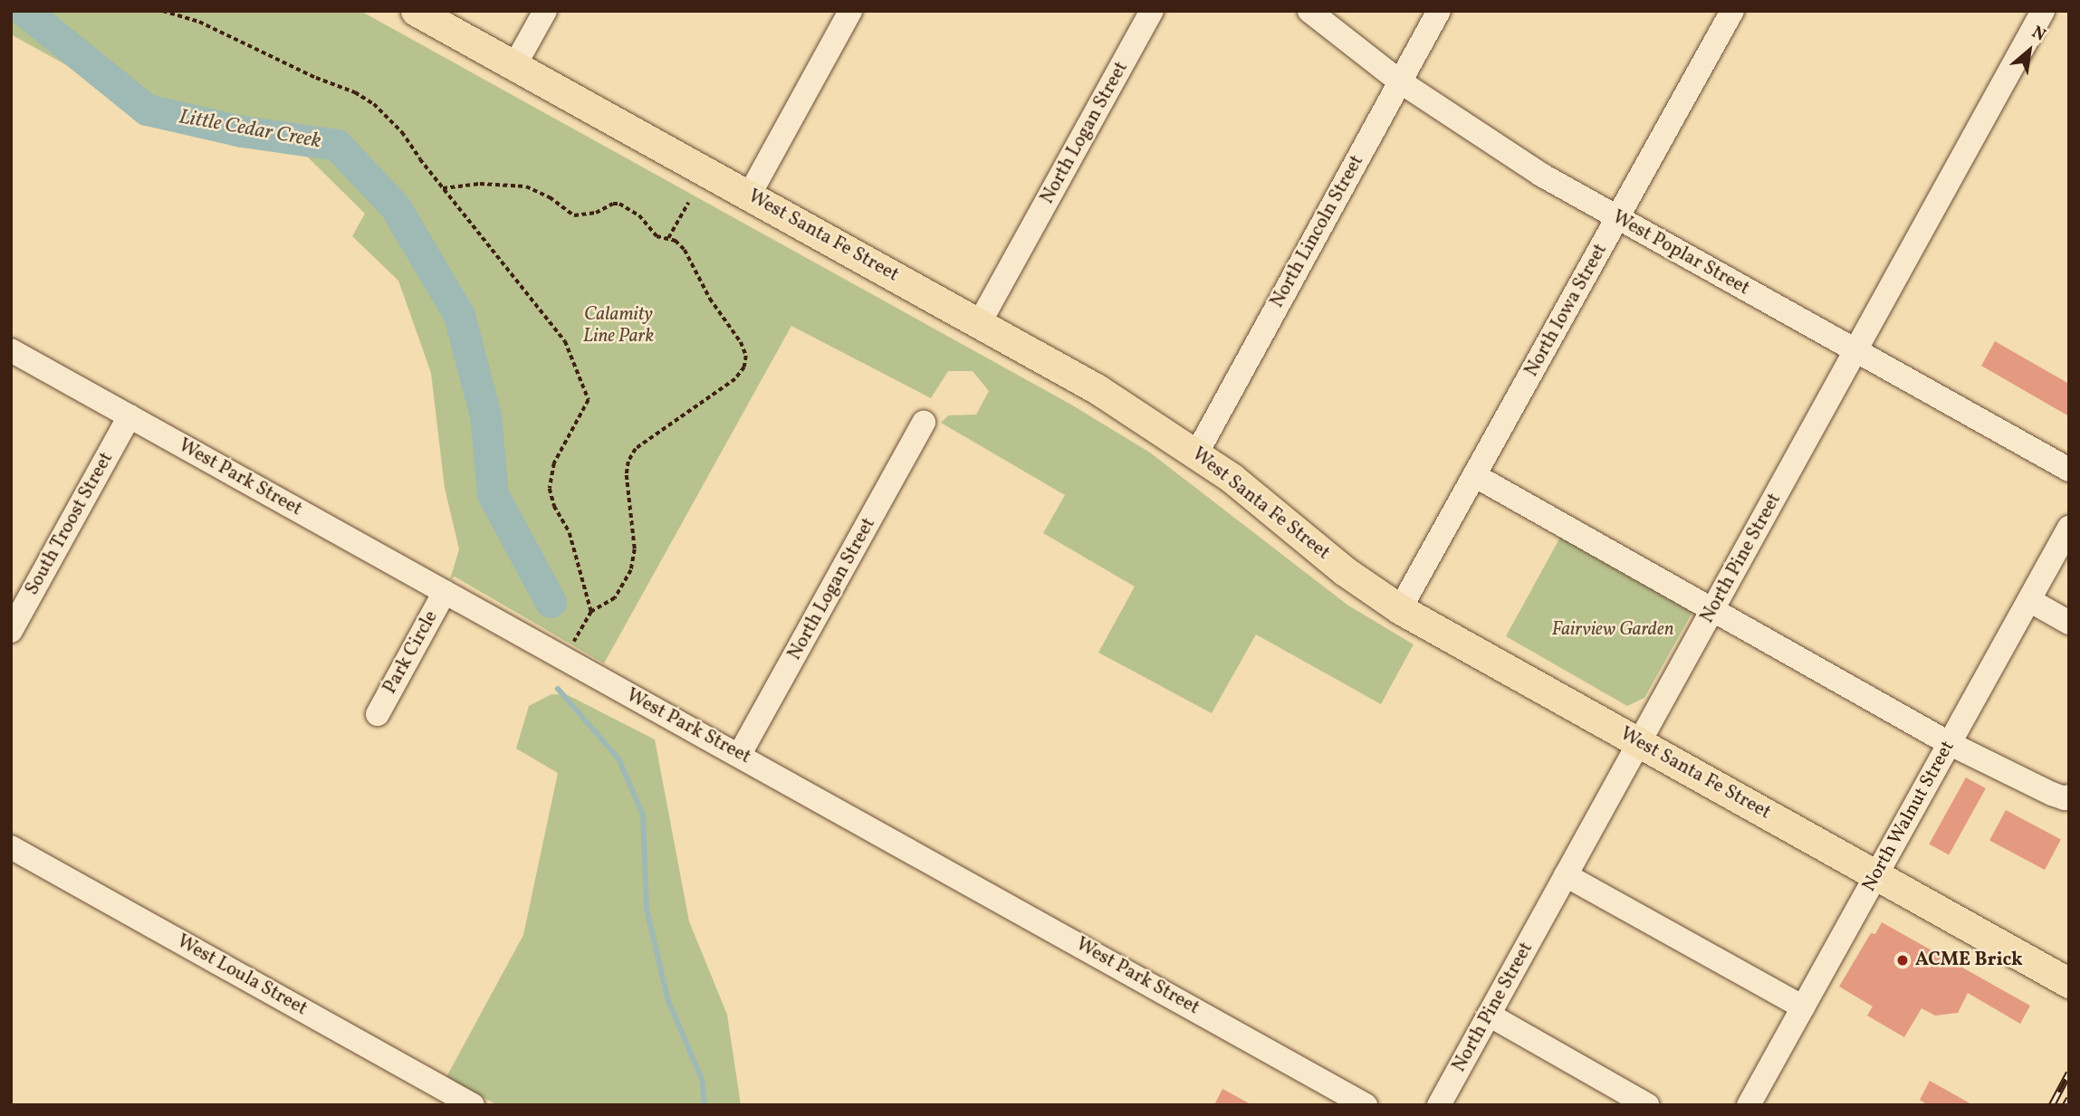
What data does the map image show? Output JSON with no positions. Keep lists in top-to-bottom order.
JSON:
{
  "streets": {
    "main road": ["West Santa Fe Street"],
    "street": [
      "North Logan Street",
      "North Lincoln Street",
      "West Poplar Street",
      "North Iowa Street",
      "West Park Street",
      "South Troost Street",
      "North Pine Street",
      "Park Circle",
      "North Walnut Street",
      "West Loula Street"
    ]
  },
  "crossings": [
    ["North Logan Street", "West Santa Fe Street"],
    ["North Logan Street", "West Park Street"],
    ["North Lincoln Street", "West Santa Fe Street"],
    ["North Lincoln Street", "West Poplar Street"],
    ["West Santa Fe Street", "North Iowa Street"],
    ["West Santa Fe Street", "North Pine Street"],
    ["West Santa Fe Street", "North Walnut Street"],
    ["West Poplar Street", "North Iowa Street"],
    ["West Poplar Street", "North Pine Street"],
    ["West Park Street", "South Troost Street"],
    ["West Park Street", "Park Circle"]
  ],
  "water": ["Little Cedar Creek"],
  "parks": ["Calamity Line Park", "Fairview Garden"],
  "places": ["ACME Brick"],
  "north": "top right"
}
